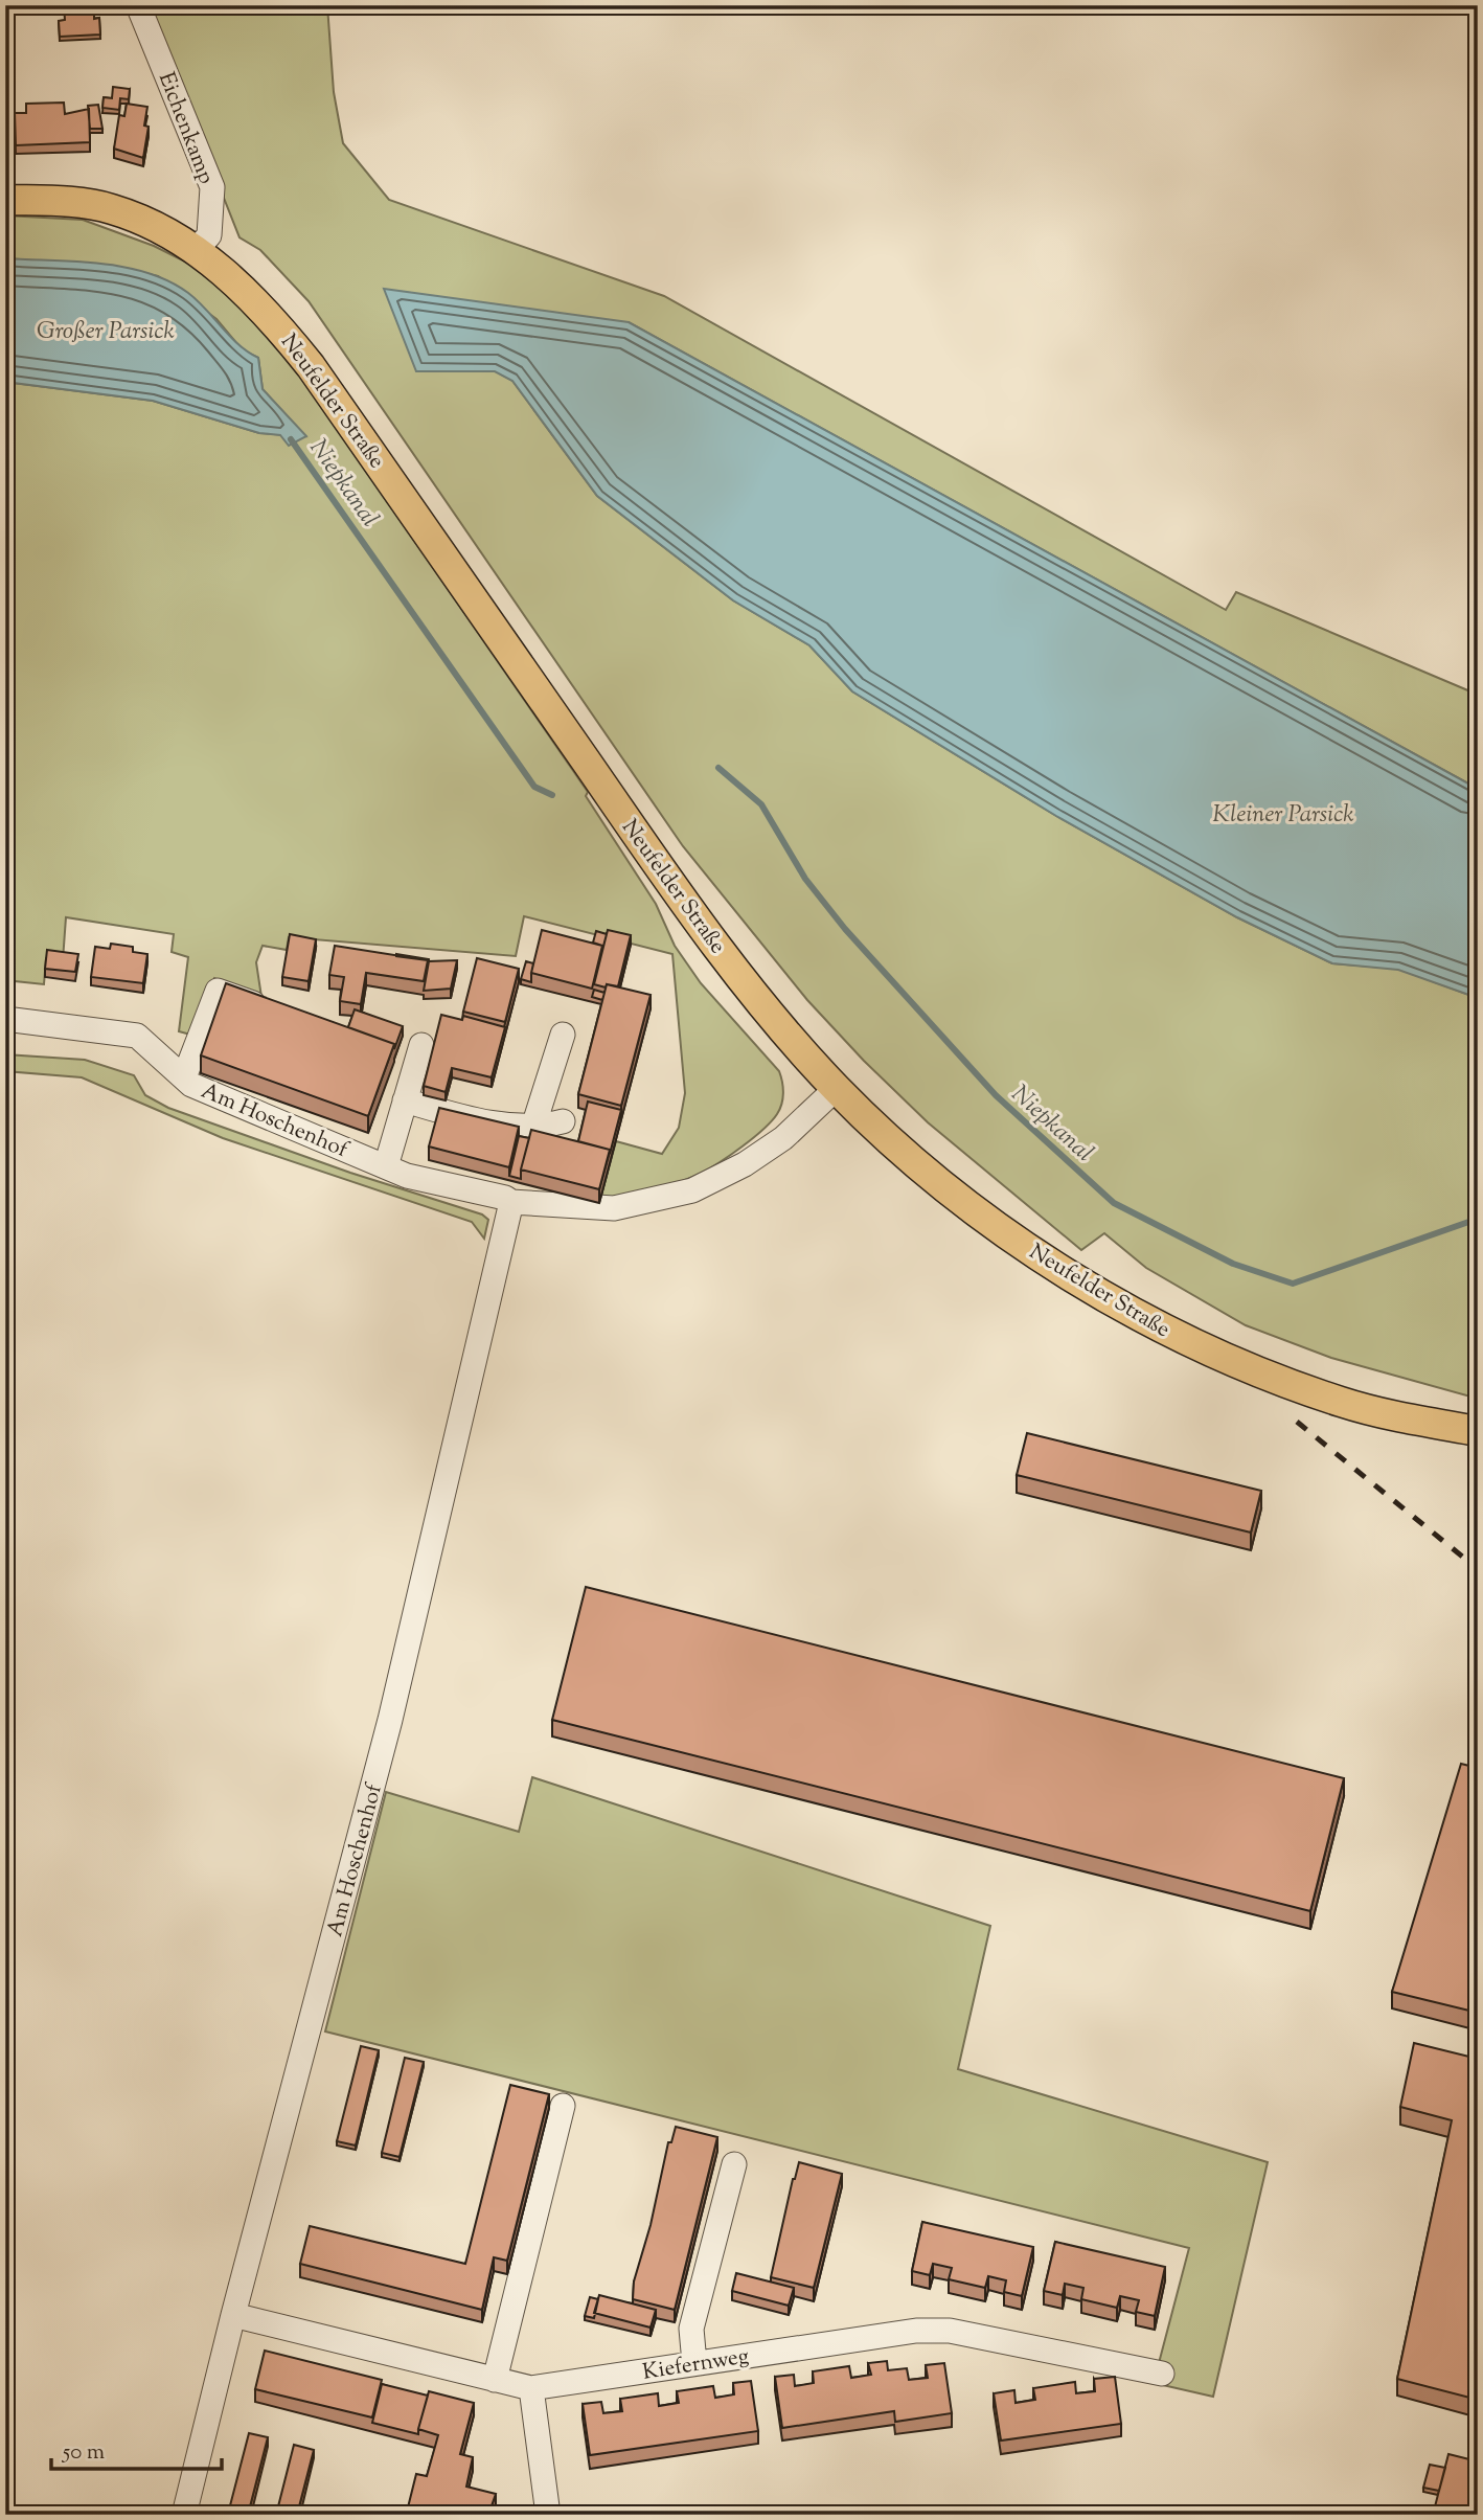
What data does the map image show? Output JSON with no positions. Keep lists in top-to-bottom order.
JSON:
{
  "streets": {
    "main road": ["Neufelder Straße"],
    "street": ["Eichenkamp", "Am Hoschenhof", "Kiefernweg"]
  },
  "crossings": [
    ["Eichenkamp", "Neufelder Straße"],
    ["Neufelder Straße", "Am Hoschenhof"],
    ["Am Hoschenhof", "Kiefernweg"]
  ],
  "water": ["Großer Parsick", "Niepkanal", "Kleiner Parsick"],
  "scale_bar": "50 m"
}
